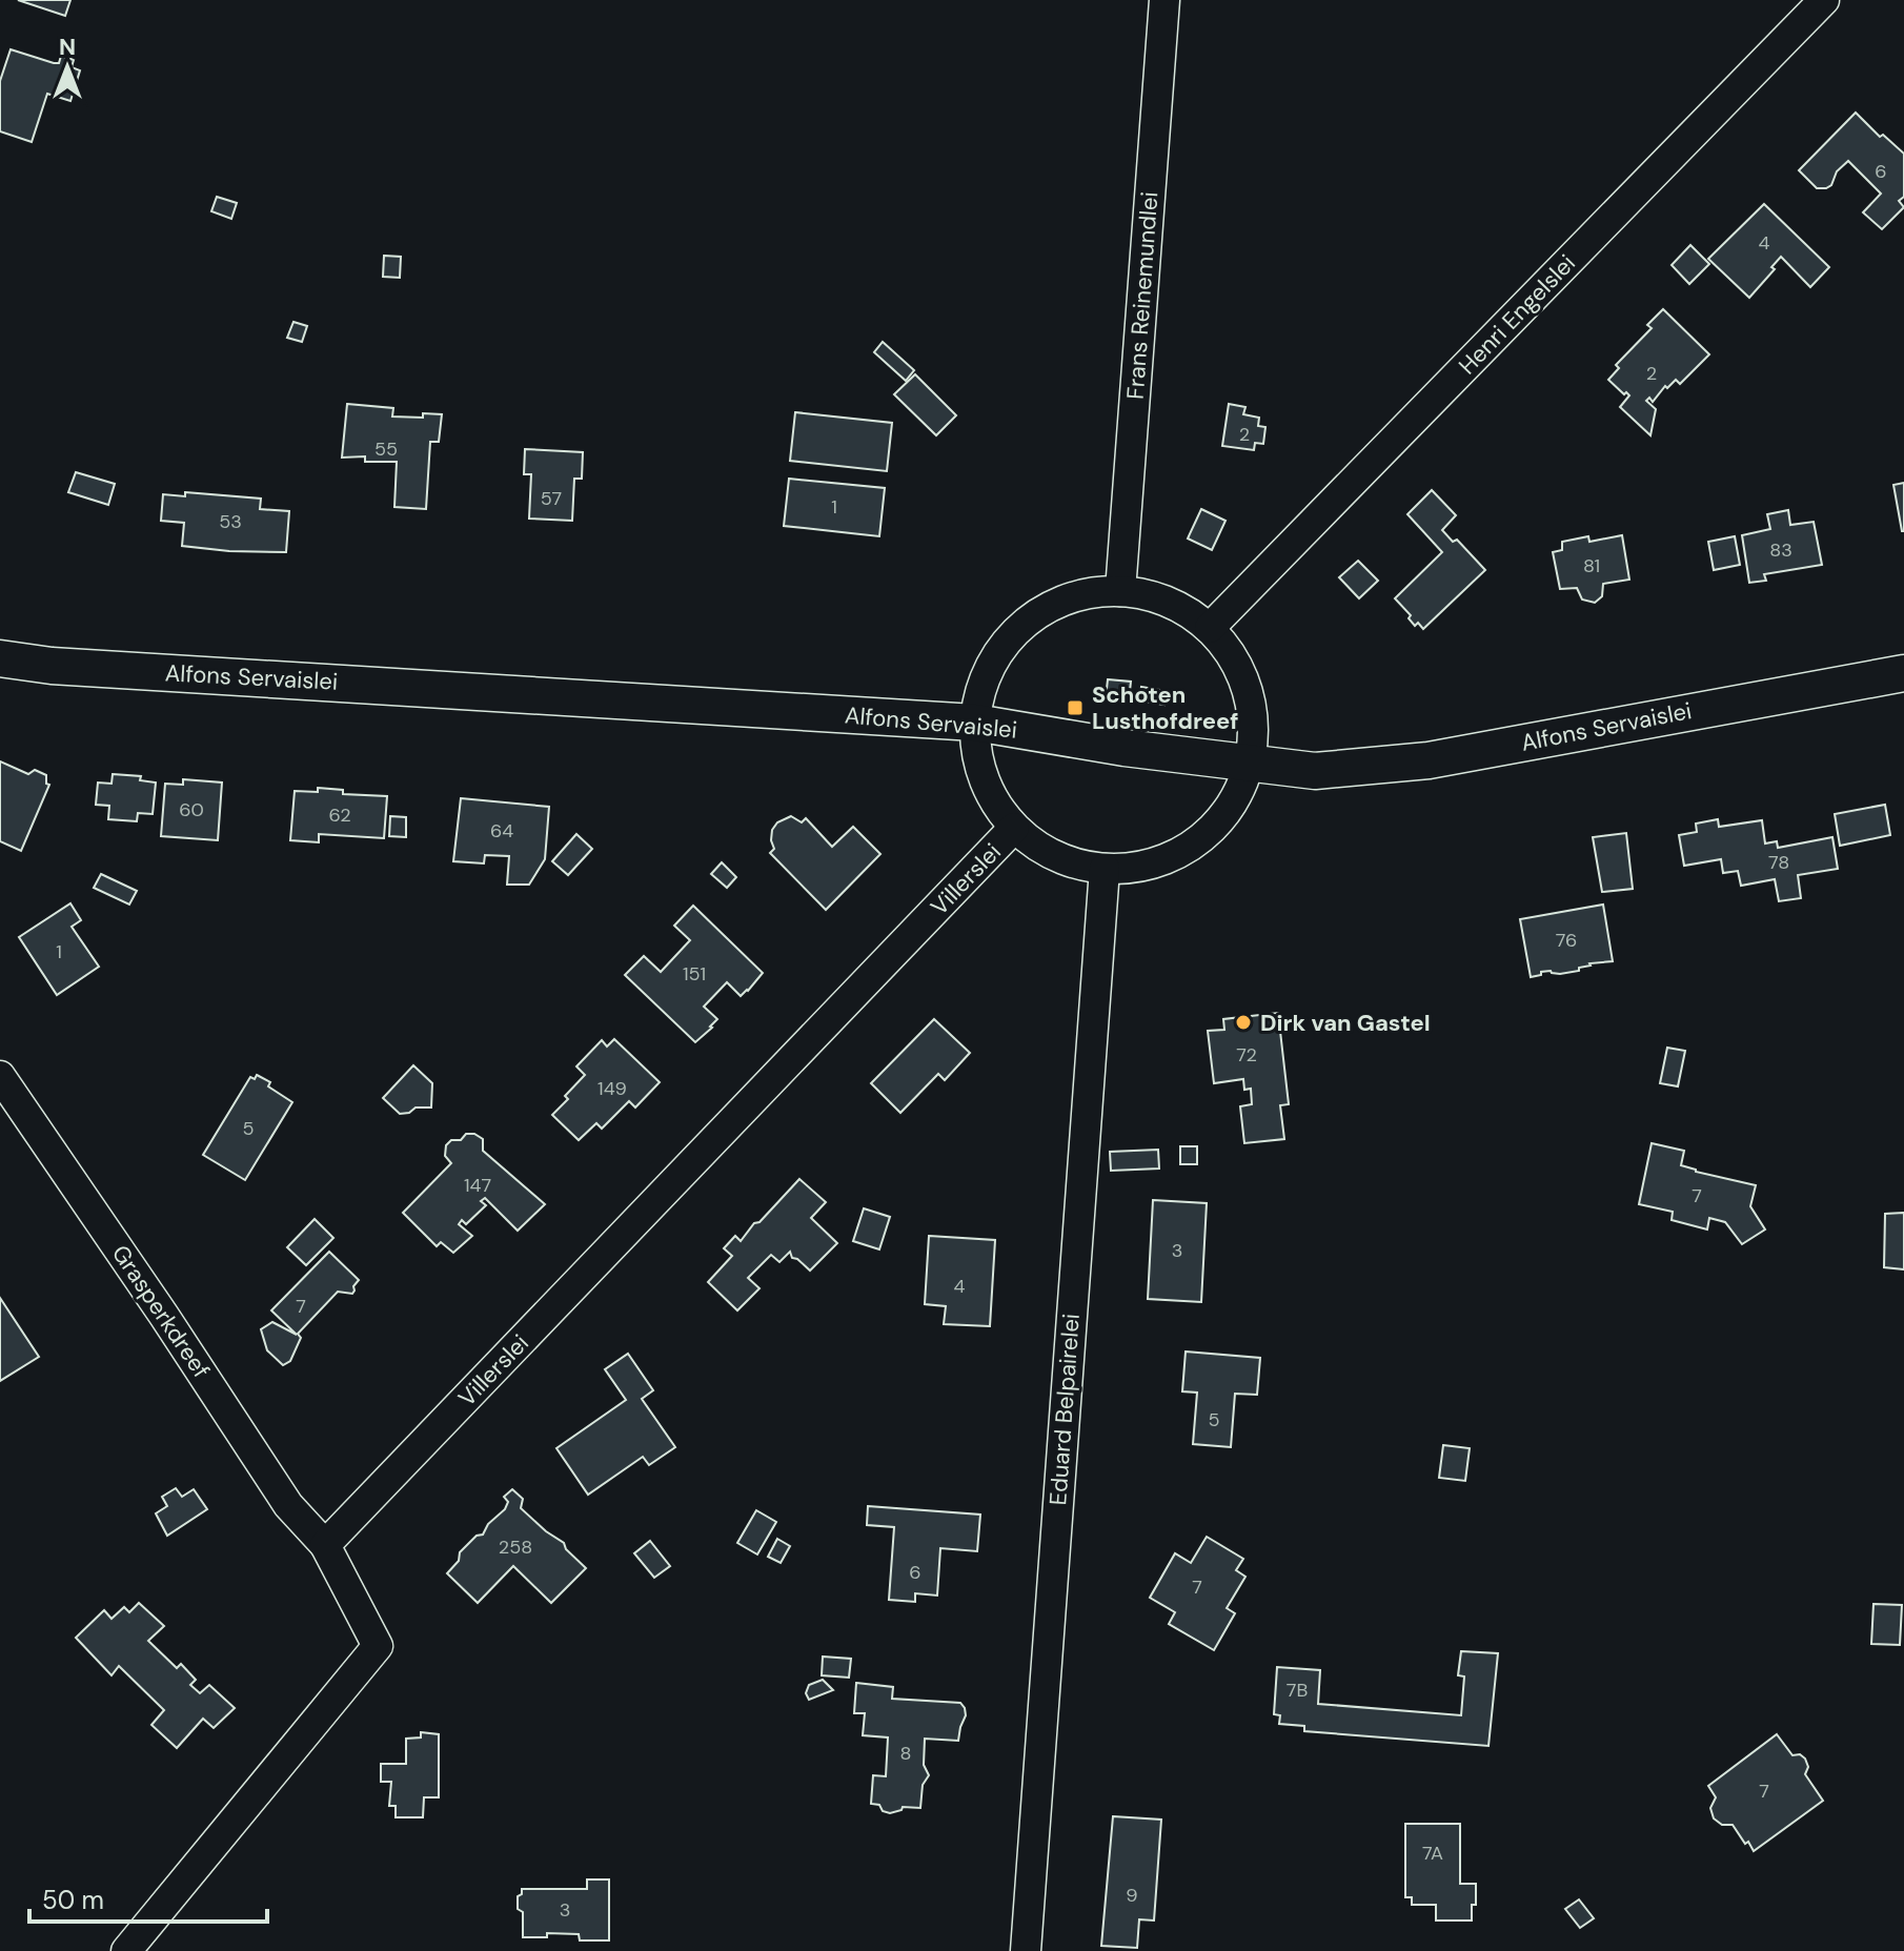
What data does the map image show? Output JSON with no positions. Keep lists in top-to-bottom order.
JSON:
{
  "streets": {
    "street": [
      "Frans Reinemundlei",
      "Henri Engelslei",
      "Alfons Servaislei",
      "Villerslei",
      "Grasperkdreef",
      "Eduard Belpairelei"
    ]
  },
  "crossings": [
    ["Villerslei", "Grasperkdreef"]
  ],
  "places": {
    "transit": ["Schoten Lusthofdreef"],
    "other": ["Dirk van Gastel"]
  },
  "house_numbers": [
    "6",
    "4",
    "2",
    "2",
    "55",
    "57",
    "1",
    "53",
    "83",
    "81",
    "60",
    "62",
    "64",
    "78",
    "76",
    "1",
    "151",
    "72",
    "149",
    "5",
    "147",
    "7",
    "3",
    "4",
    "7",
    "5",
    "258",
    "6",
    "7",
    "7B",
    "8",
    "7",
    "7A",
    "9",
    "3"
  ],
  "scale_bar": "50 m",
  "north": "top"
}
